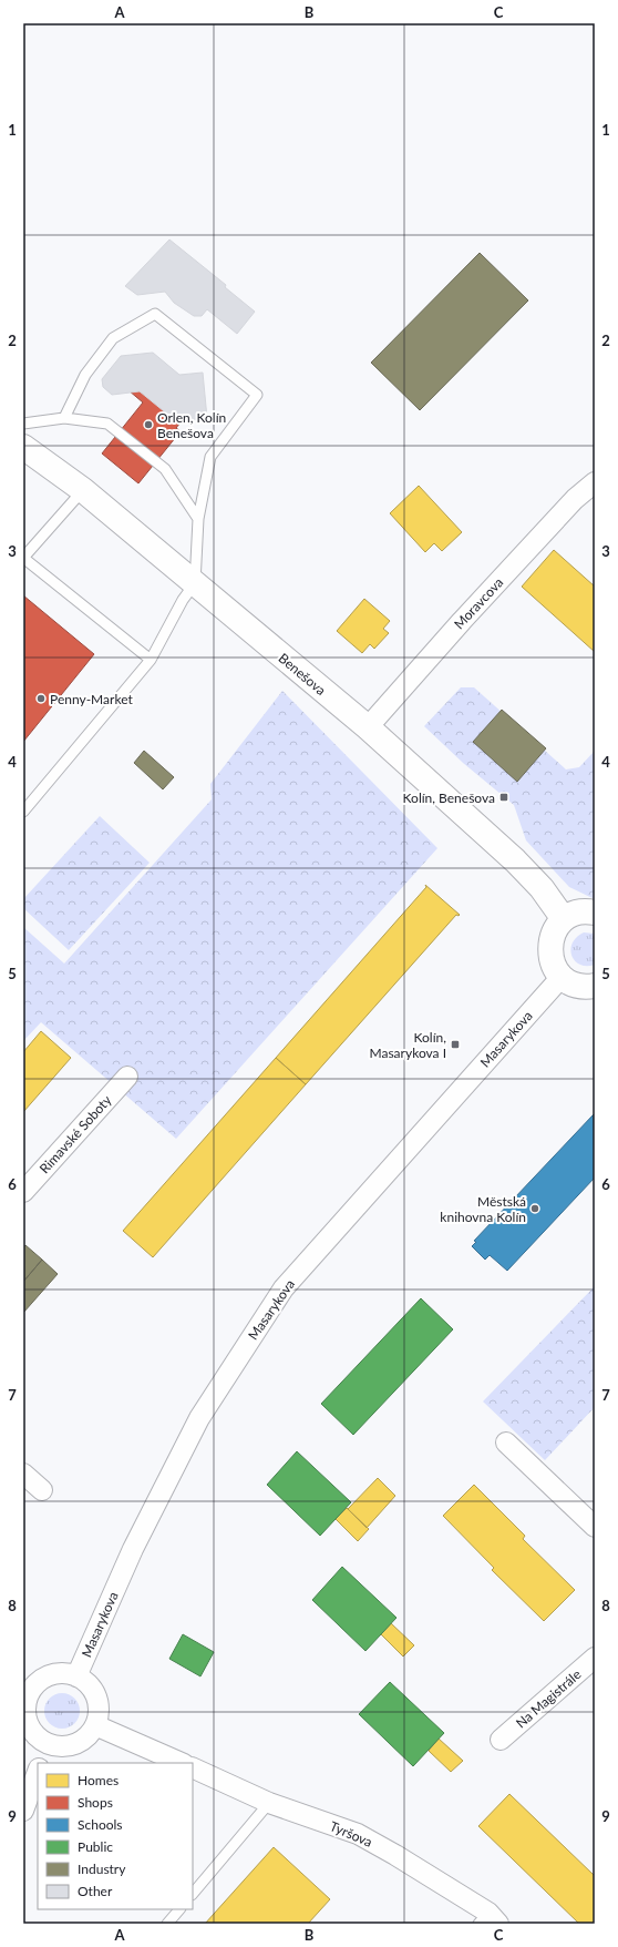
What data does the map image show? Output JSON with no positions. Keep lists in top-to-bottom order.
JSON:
{
  "streets": {
    "street": [
      "Moravcova",
      "Benešova",
      "Masarykova",
      "Rimavské Soboty",
      "Na Magistrále",
      "Tyršova"
    ]
  },
  "crossings": [
    ["Moravcova", "Benešova"]
  ],
  "places": {
    "other": ["Orlen, Kolín Benešova", "Penny-Market", "Městská knihovna Kolín"],
    "transit": ["Kolín, Benešova", "Kolín, Masarykova I"]
  },
  "legend": [
    "Homes",
    "Shops",
    "Schools",
    "Public",
    "Industry",
    "Other"
  ],
  "grid": {
    "columns": ["A", "B", "C"],
    "rows": [
      "1",
      "2",
      "3",
      "4",
      "5",
      "6",
      "7",
      "8",
      "9"
    ]
  }
}
